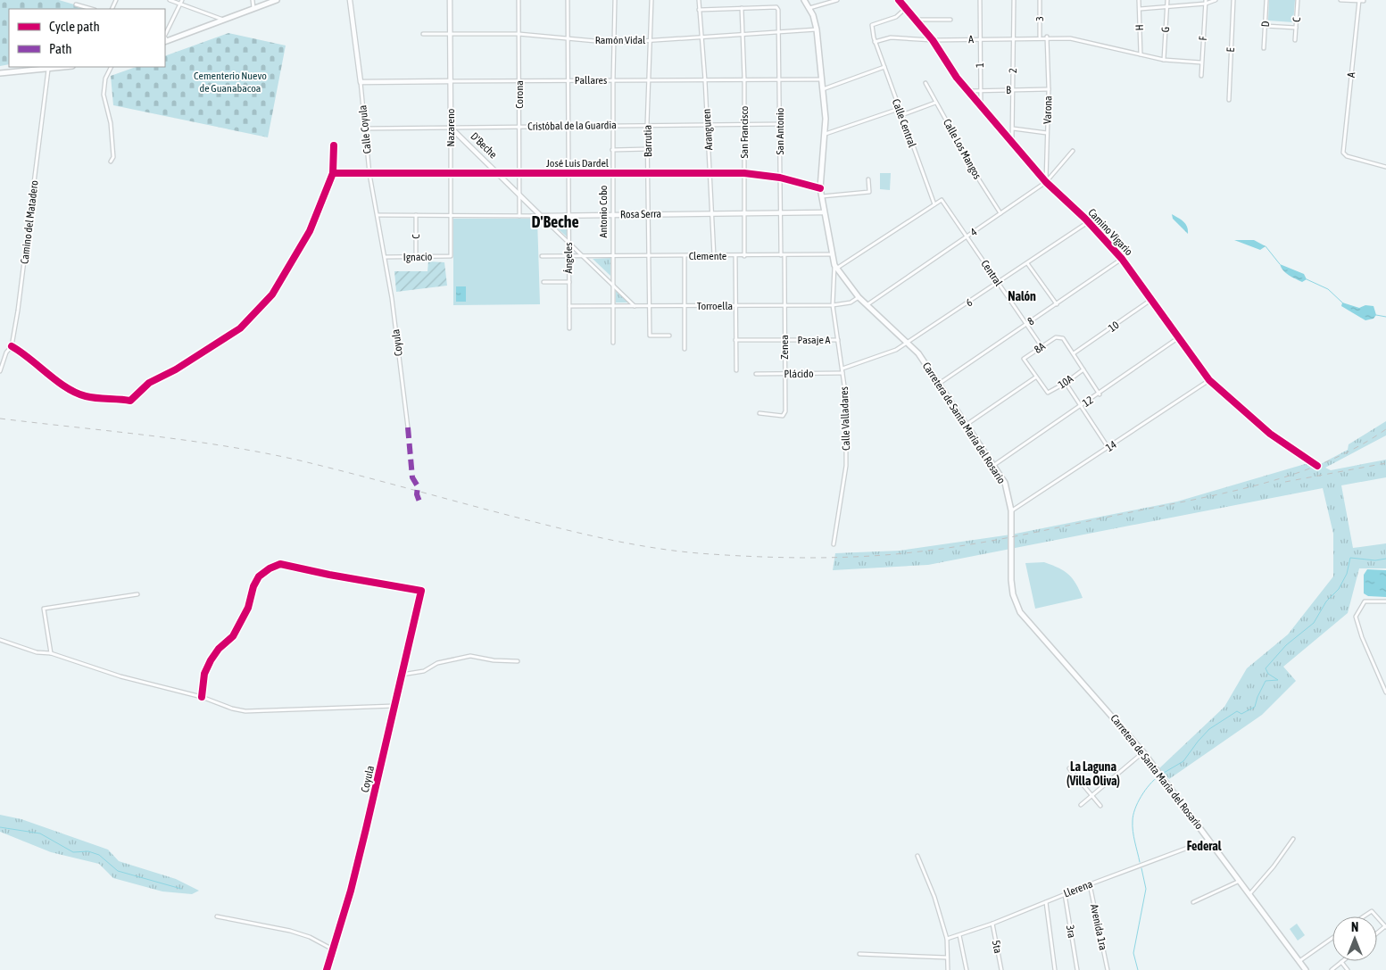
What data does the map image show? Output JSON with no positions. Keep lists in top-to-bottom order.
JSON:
{
  "streets": {
    "main road": ["Carretera de Santa María del Rosario"],
    "street": [
      "3",
      "C",
      "D",
      "H",
      "G",
      "F",
      "A",
      "Ramón Vidal",
      "E",
      "1",
      "2",
      "Pallares",
      "B",
      "Corona",
      "Varona",
      "Calle Central",
      "Cristóbal de la Guardia",
      "Nazareno",
      "Calle Coyula",
      "Aranguren",
      "San Antonio",
      "San Francisco",
      "Barrutia",
      "D'Beche",
      "Calle Los Mangos",
      "José Luis Dardel",
      "Antonio Cobo",
      "Rosa Serra",
      "Camino del Matadero",
      "4",
      "Camino Vigario",
      "Clemente",
      "Ignacio",
      "Ángeles",
      "Central",
      "6",
      "Torroella",
      "8",
      "10",
      "Pasaje A",
      "Coyula",
      "Zenea",
      "8A",
      "Plácido",
      "10A",
      "12",
      "Calle Valladares",
      "14",
      "Llerena",
      "Avenida 1ra",
      "3ra",
      "5ta"
    ]
  },
  "crossings": [
    ["3", "A"],
    ["C", "Rosa Serra"],
    ["C", "Ignacio"],
    ["H", "A"],
    ["A", "1"],
    ["A", "2"],
    ["A", "Varona"],
    ["A", "Calle Central"],
    ["A", "Camino Vigario"],
    ["Ramón Vidal", "Corona"],
    ["Ramón Vidal", "Nazareno"],
    ["Ramón Vidal", "Aranguren"],
    ["Ramón Vidal", "San Antonio"],
    ["Ramón Vidal", "San Francisco"],
    ["Ramón Vidal", "Barrutia"],
    ["Ramón Vidal", "Antonio Cobo"],
    ["Ramón Vidal", "Ángeles"],
    ["Ramón Vidal", "Carretera de Santa María del Rosario"],
    ["1", "B"],
    ["1", "Camino Vigario"],
    ["2", "B"],
    ["2", "Camino Vigario"],
    ["Pallares", "Corona"],
    ["Pallares", "Nazareno"],
    ["Pallares", "Calle Coyula"],
    ["Pallares", "Aranguren"],
    ["Pallares", "San Antonio"],
    ["Pallares", "San Francisco"],
    ["Pallares", "Barrutia"],
    ["Pallares", "Antonio Cobo"],
    ["Pallares", "Ángeles"],
    ["Pallares", "Carretera de Santa María del Rosario"],
    ["B", "Varona"],
    ["B", "Camino Vigario"],
    ["Corona", "Cristóbal de la Guardia"],
    ["Corona", "D'Beche"],
    ["Corona", "José Luis Dardel"],
    ["Corona", "Rosa Serra"],
    ["Varona", "4"],
    ["Varona", "Camino Vigario"],
    ["Calle Central", "Central"],
    ["Cristóbal de la Guardia", "Nazareno"],
    ["Cristóbal de la Guardia", "Calle Coyula"],
    ["Cristóbal de la Guardia", "Aranguren"],
    ["Cristóbal de la Guardia", "San Antonio"],
    ["Cristóbal de la Guardia", "San Francisco"],
    ["Cristóbal de la Guardia", "Barrutia"],
    ["Cristóbal de la Guardia", "D'Beche"],
    ["Cristóbal de la Guardia", "Antonio Cobo"],
    ["Cristóbal de la Guardia", "Ángeles"],
    ["Nazareno", "D'Beche"],
    ["Nazareno", "José Luis Dardel"],
    ["Nazareno", "Rosa Serra"],
    ["Nazareno", "Ignacio"],
    ["Calle Coyula", "José Luis Dardel"],
    ["Calle Coyula", "Rosa Serra"],
    ["Calle Coyula", "Ignacio"],
    ["Calle Coyula", "Coyula"],
    ["Aranguren", "José Luis Dardel"],
    ["Aranguren", "Rosa Serra"],
    ["Aranguren", "Clemente"],
    ["San Antonio", "San Francisco"],
    ["San Antonio", "José Luis Dardel"],
    ["San Antonio", "Rosa Serra"],
    ["San Antonio", "Clemente"],
    ["San Antonio", "Zenea"],
    ["San Francisco", "José Luis Dardel"],
    ["San Francisco", "Rosa Serra"],
    ["San Francisco", "Clemente"],
    ["Barrutia", "José Luis Dardel"],
    ["Barrutia", "Rosa Serra"],
    ["Barrutia", "Clemente"],
    ["Barrutia", "Torroella"],
    ["D'Beche", "José Luis Dardel"],
    ["D'Beche", "Antonio Cobo"],
    ["D'Beche", "Rosa Serra"],
    ["D'Beche", "Clemente"],
    ["D'Beche", "Ángeles"],
    ["D'Beche", "Torroella"],
    ["Calle Los Mangos", "4"],
    ["José Luis Dardel", "Antonio Cobo"],
    ["José Luis Dardel", "Ángeles"],
    ["José Luis Dardel", "Carretera de Santa María del Rosario"],
    ["Antonio Cobo", "Rosa Serra"],
    ["Antonio Cobo", "Clemente"],
    ["Antonio Cobo", "Torroella"],
    ["Rosa Serra", "Ángeles"],
    ["Rosa Serra", "Carretera de Santa María del Rosario"],
    ["4", "Camino Vigario"],
    ["4", "Central"],
    ["4", "Carretera de Santa María del Rosario"],
    ["Camino Vigario", "6"],
    ["Camino Vigario", "8"],
    ["Camino Vigario", "10"],
    ["Camino Vigario", "12"],
    ["Camino Vigario", "14"],
    ["Clemente", "Ángeles"],
    ["Clemente", "Zenea"],
    ["Clemente", "Carretera de Santa María del Rosario"],
    ["Ignacio", "Coyula"],
    ["Ángeles", "Torroella"],
    ["Central", "6"],
    ["Central", "8"],
    ["Central", "8A"],
    ["6", "Calle Valladares"],
    ["6", "Carretera de Santa María del Rosario"],
    ["Torroella", "Zenea"],
    ["Torroella", "Calle Valladares"],
    ["Torroella", "Carretera de Santa María del Rosario"],
    ["8", "Carretera de Santa María del Rosario"],
    ["10", "8A"],
    ["Pasaje A", "Zenea"],
    ["Pasaje A", "Calle Valladares"],
    ["Zenea", "Plácido"],
    ["8A", "10A"],
    ["Plácido", "Calle Valladares"],
    ["12", "Carretera de Santa María del Rosario"],
    ["Calle Valladares", "Carretera de Santa María del Rosario"],
    ["Carretera de Santa María del Rosario", "14"],
    ["Carretera de Santa María del Rosario", "Llerena"],
    ["Llerena", "Avenida 1ra"],
    ["Llerena", "3ra"],
    ["Llerena", "5ta"]
  ],
  "districts": [
    "D'Beche",
    "Nalón",
    "La Laguna (Villa Oliva)",
    "Federal"
  ],
  "parks": ["Cementerio Nuevo de Guanabacoa"],
  "legend": ["Cycle path", "Path"],
  "north": "top"
}
